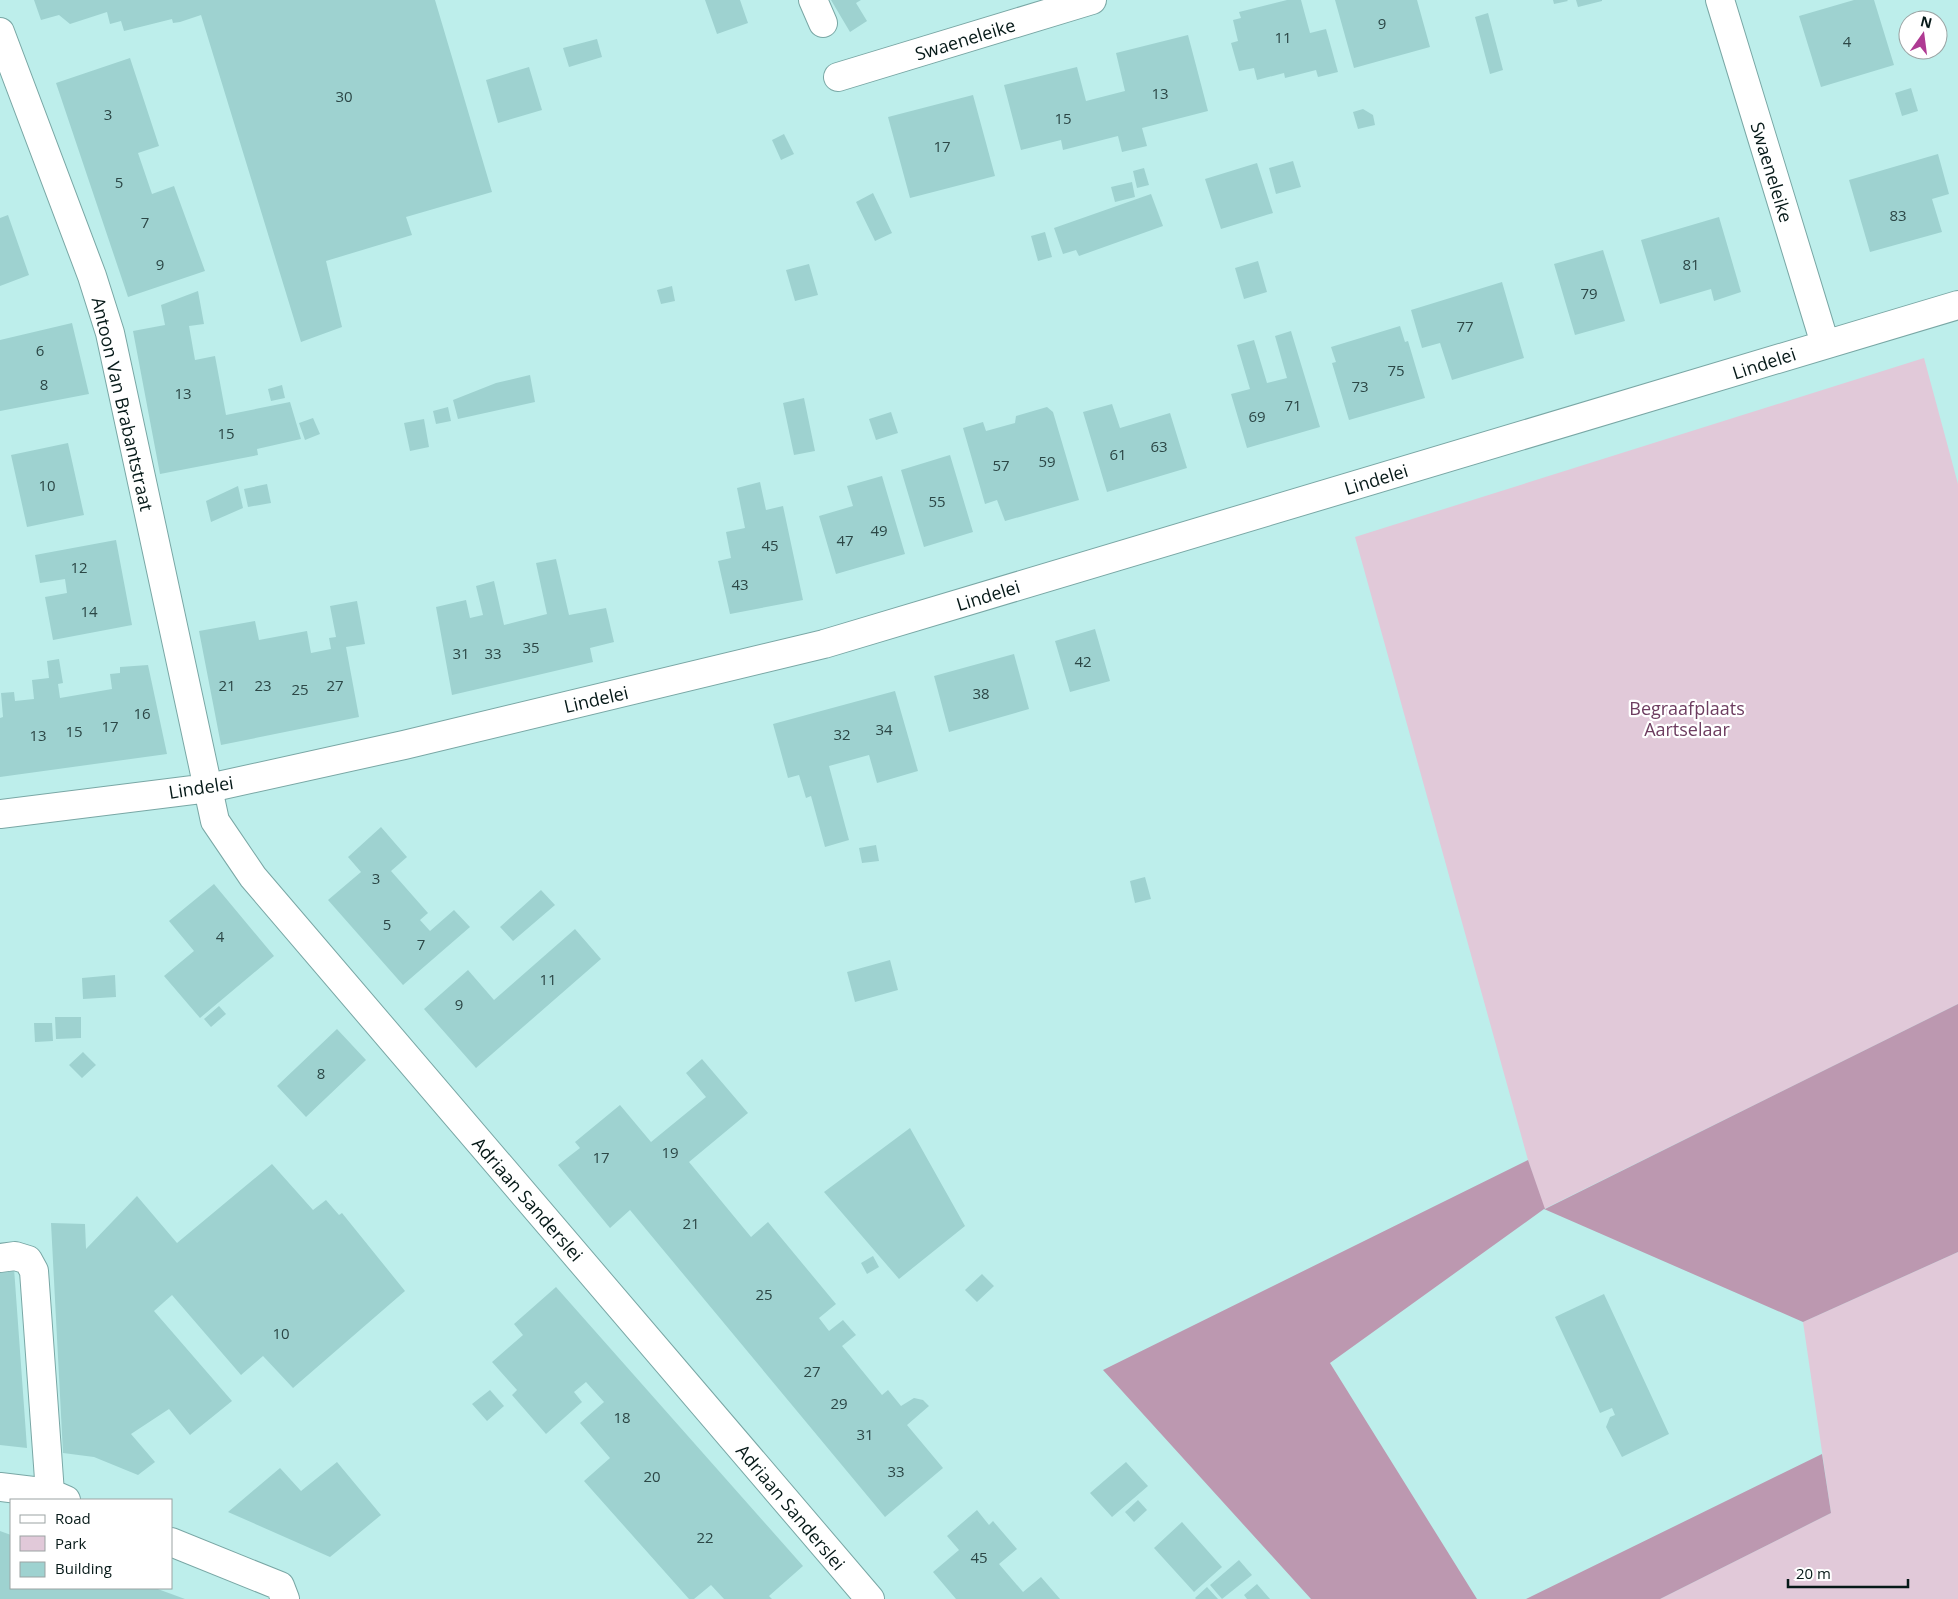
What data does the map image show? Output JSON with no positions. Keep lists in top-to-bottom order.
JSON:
{
  "streets": {
    "street": [
      "Swaeneleike",
      "Lindelei",
      "Antoon Van Brabantstraat",
      "Adriaan Sanderslei"
    ]
  },
  "crossings": [
    ["Swaeneleike", "Lindelei"],
    ["Lindelei", "Antoon Van Brabantstraat"],
    ["Lindelei", "Adriaan Sanderslei"],
    ["Antoon Van Brabantstraat", "Adriaan Sanderslei"]
  ],
  "parks": ["Begraafplaats Aartselaar"],
  "house_numbers": [
    "9",
    "11",
    "4",
    "13",
    "30",
    "3",
    "15",
    "17",
    "5",
    "83",
    "7",
    "9",
    "81",
    "79",
    "77",
    "6",
    "75",
    "8",
    "73",
    "13",
    "71",
    "69",
    "15",
    "63",
    "61",
    "59",
    "57",
    "10",
    "55",
    "49",
    "47",
    "45",
    "12",
    "43",
    "14",
    "35",
    "31",
    "33",
    "42",
    "21",
    "23",
    "27",
    "25",
    "38",
    "16",
    "17",
    "34",
    "15",
    "32",
    "13",
    "3",
    "5",
    "4",
    "7",
    "11",
    "9",
    "8",
    "19",
    "17",
    "21",
    "25",
    "10",
    "27",
    "29",
    "18",
    "31",
    "33",
    "20",
    "22",
    "45"
  ],
  "legend": ["Road", "Park", "Building"],
  "scale_bar": "20 m",
  "north": "top"
}
